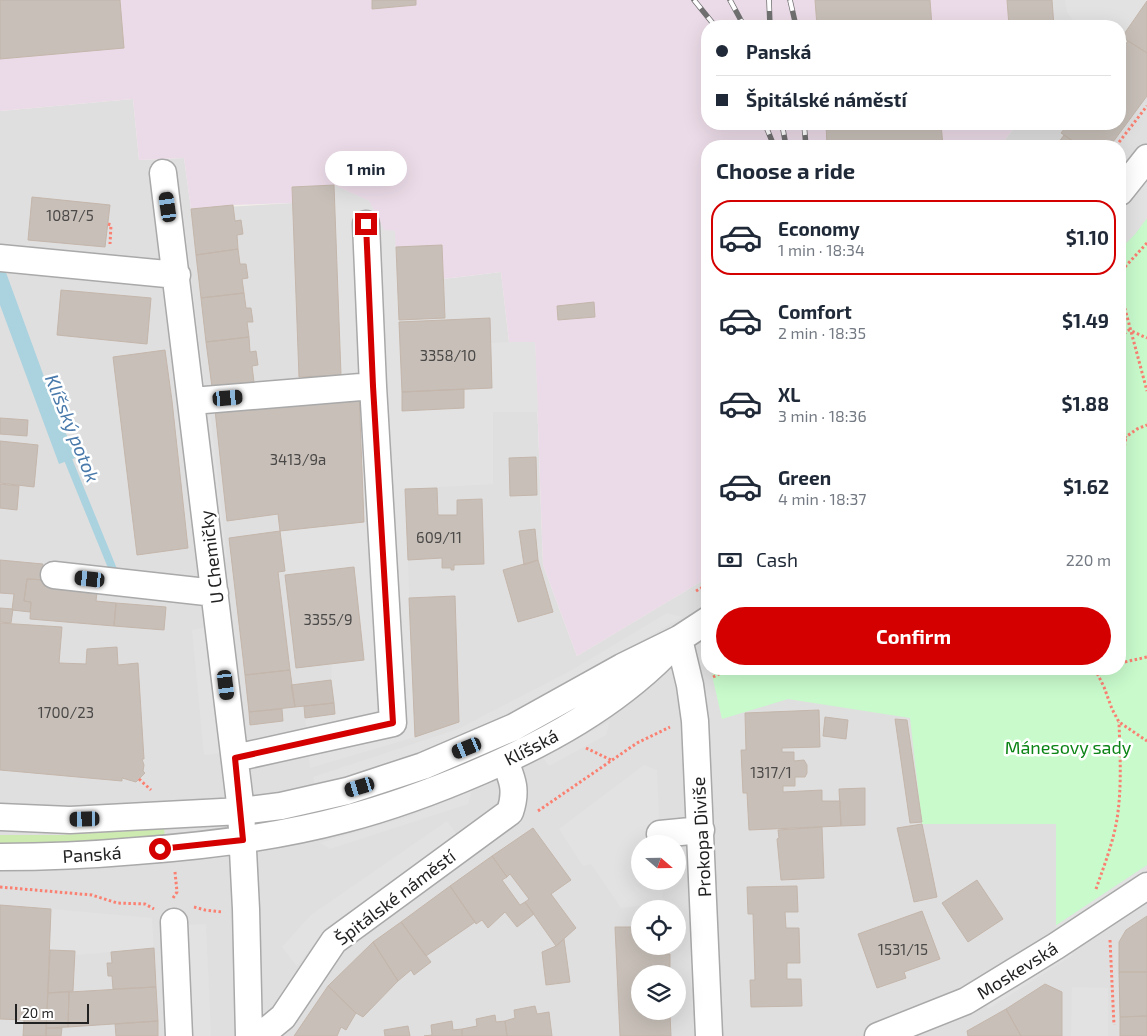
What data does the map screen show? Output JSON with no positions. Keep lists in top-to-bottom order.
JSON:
{
  "streets": {
    "street": [
      "U Chemičky",
      "Klíšská",
      "Prokopa Diviše",
      "Panská",
      "Špitálské náměstí",
      "Moskevská"
    ]
  },
  "crossings": [
    ["U Chemičky", "Klíšská"],
    ["U Chemičky", "Panská"],
    ["Klíšská", "Prokopa Diviše"],
    ["Klíšská", "Panská"],
    ["Klíšská", "Špitálské náměstí"]
  ],
  "water": ["Klíšský potok"],
  "parks": ["Mánesovy sady"],
  "house_numbers": [
    "1087/5",
    "3358/10",
    "3413/9a",
    "609/11",
    "3355/9",
    "1700/23",
    "1317/1",
    "1531/15"
  ],
  "scale_bar": "20 m",
  "north": "right",
  "page": {
    "banner": ["Panská", "Špitálské náměstí"],
    "heading": "Choose a ride",
    "bubble": "1 min",
    "list": [
      {
        "name": "Economy",
        "note": "1 min · 18:34",
        "value": "$1.10"
      },
      {
        "name": "Comfort",
        "note": "2 min · 18:35",
        "value": "$1.49"
      },
      {
        "name": "XL",
        "note": "3 min · 18:36",
        "value": "$1.88"
      },
      {
        "name": "Green",
        "note": "4 min · 18:37",
        "value": "$1.62"
      }
    ],
    "pay": ["Cash", "220 m"],
    "buttons": "Confirm",
    "scale": "20 m"
  }
}
